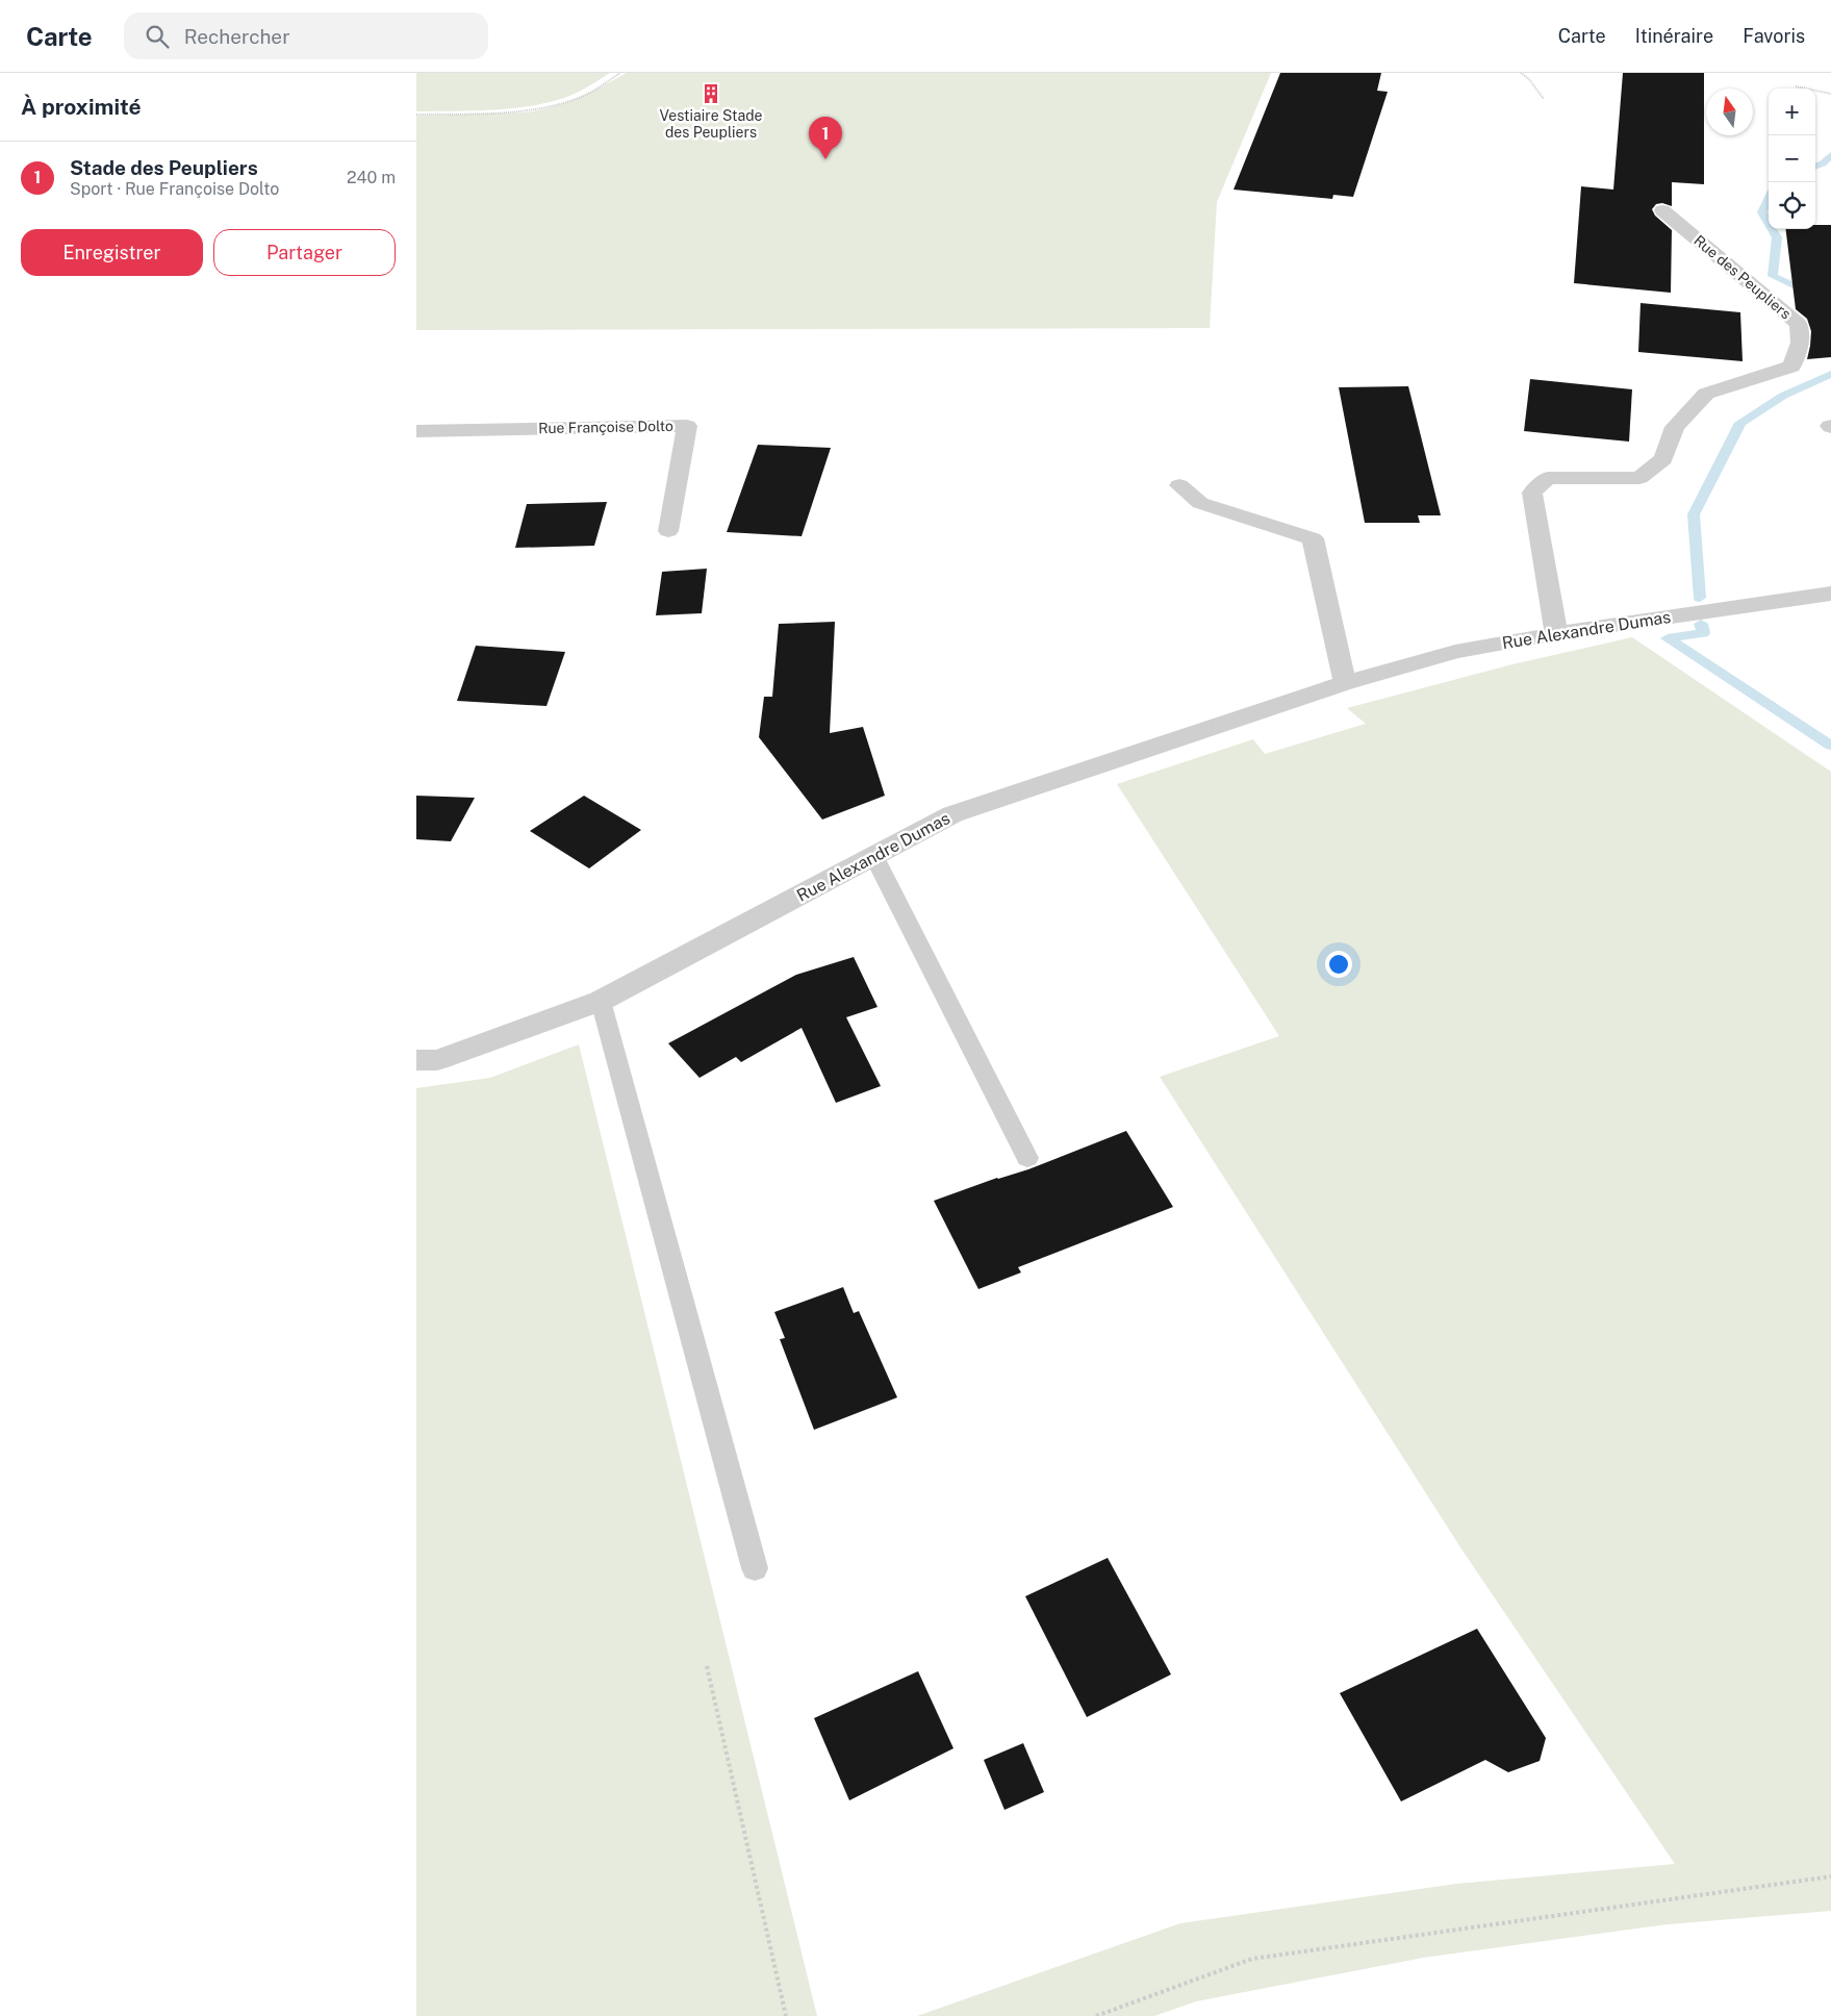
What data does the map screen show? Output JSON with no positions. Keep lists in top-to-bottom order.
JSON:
{
  "streets": {
    "street": ["Rue des Peupliers", "Rue Françoise Dolto", "Rue Alexandre Dumas"]
  },
  "crossings": [
    ["Rue des Peupliers", "Rue Alexandre Dumas"]
  ],
  "places": {
    "building": ["Vestiaire Stade des Peupliers"]
  },
  "north": "top",
  "page": {
    "header": "Carte",
    "search": "Rechercher",
    "nav": ["Carte", "Itinéraire", "Favoris"],
    "heading": "À proximité",
    "map_buttons": ["+", "−"],
    "pins": "1",
    "list": [
      {
        "mark": "1",
        "name": "Stade des Peupliers",
        "note": "Sport · Rue Françoise Dolto",
        "value": "240 m"
      }
    ],
    "buttons": ["Enregistrer", "Partager"]
  }
}
